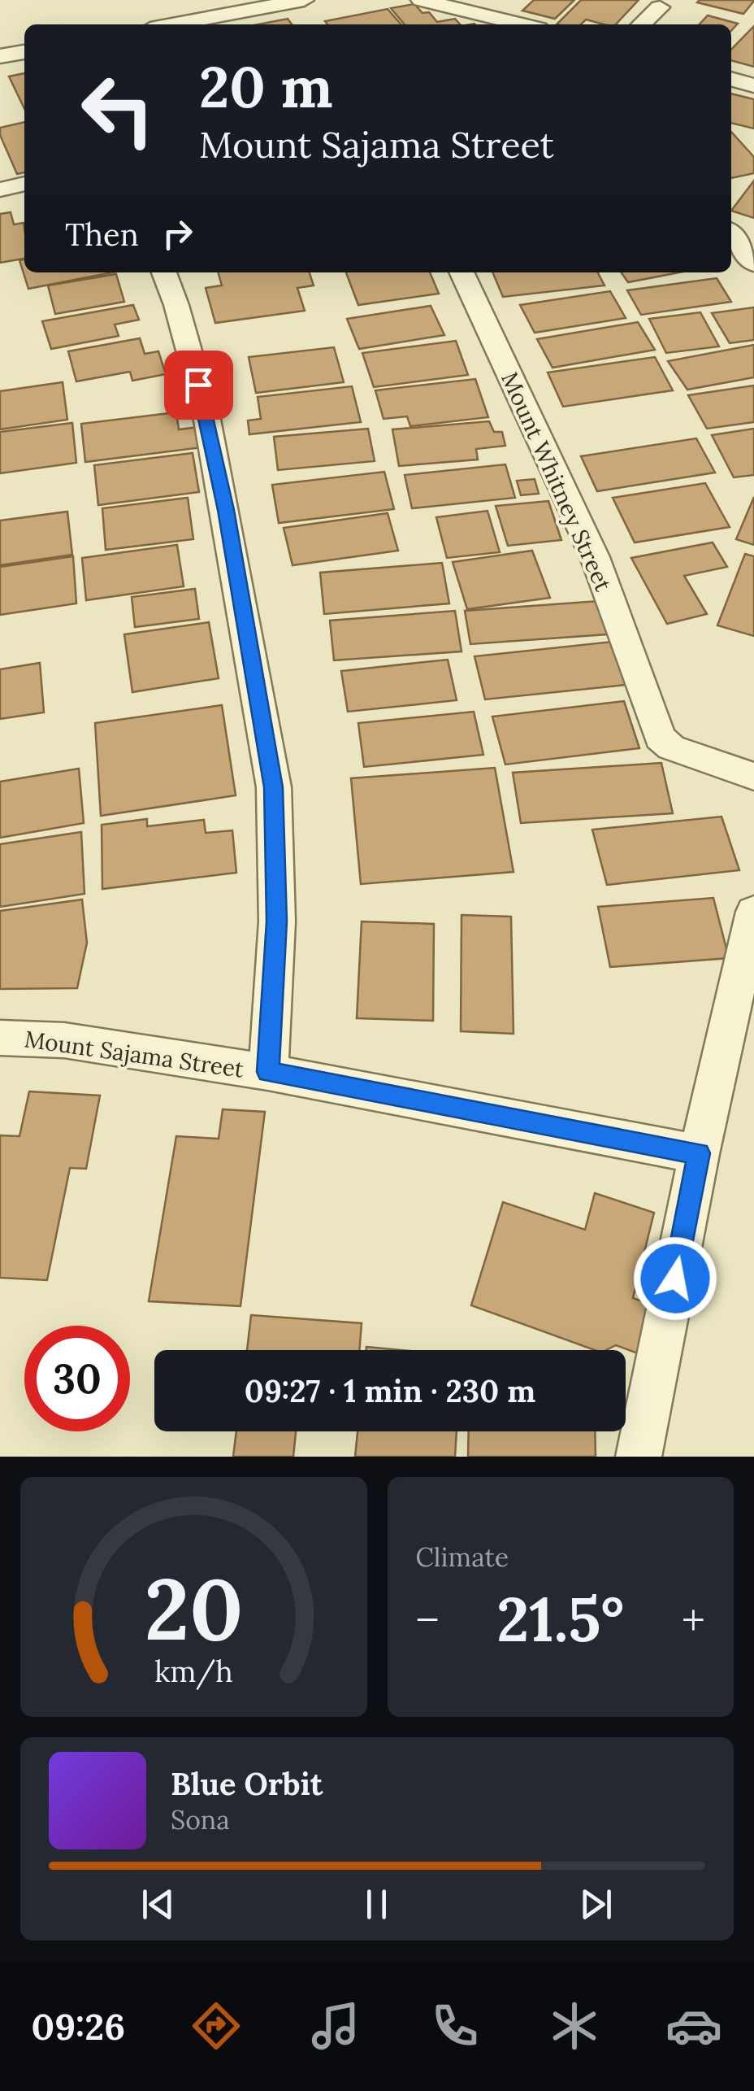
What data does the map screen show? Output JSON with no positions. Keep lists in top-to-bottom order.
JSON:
{
  "streets": {
    "street": ["Mount Whitney Street", "Mount Sajama Street"]
  },
  "page": {
    "turn": ["20 m", "Mount Sajama Street"],
    "then": "Then",
    "limit": "30",
    "trip": "09:27 · 1 min · 230 m",
    "tile": "Climate",
    "heat": ["−", "21.5°", "+"],
    "song": ["Blue Orbit", "Sona"],
    "tabs": "09:26",
    "gauge": ["20", "km/h"]
  }
}
